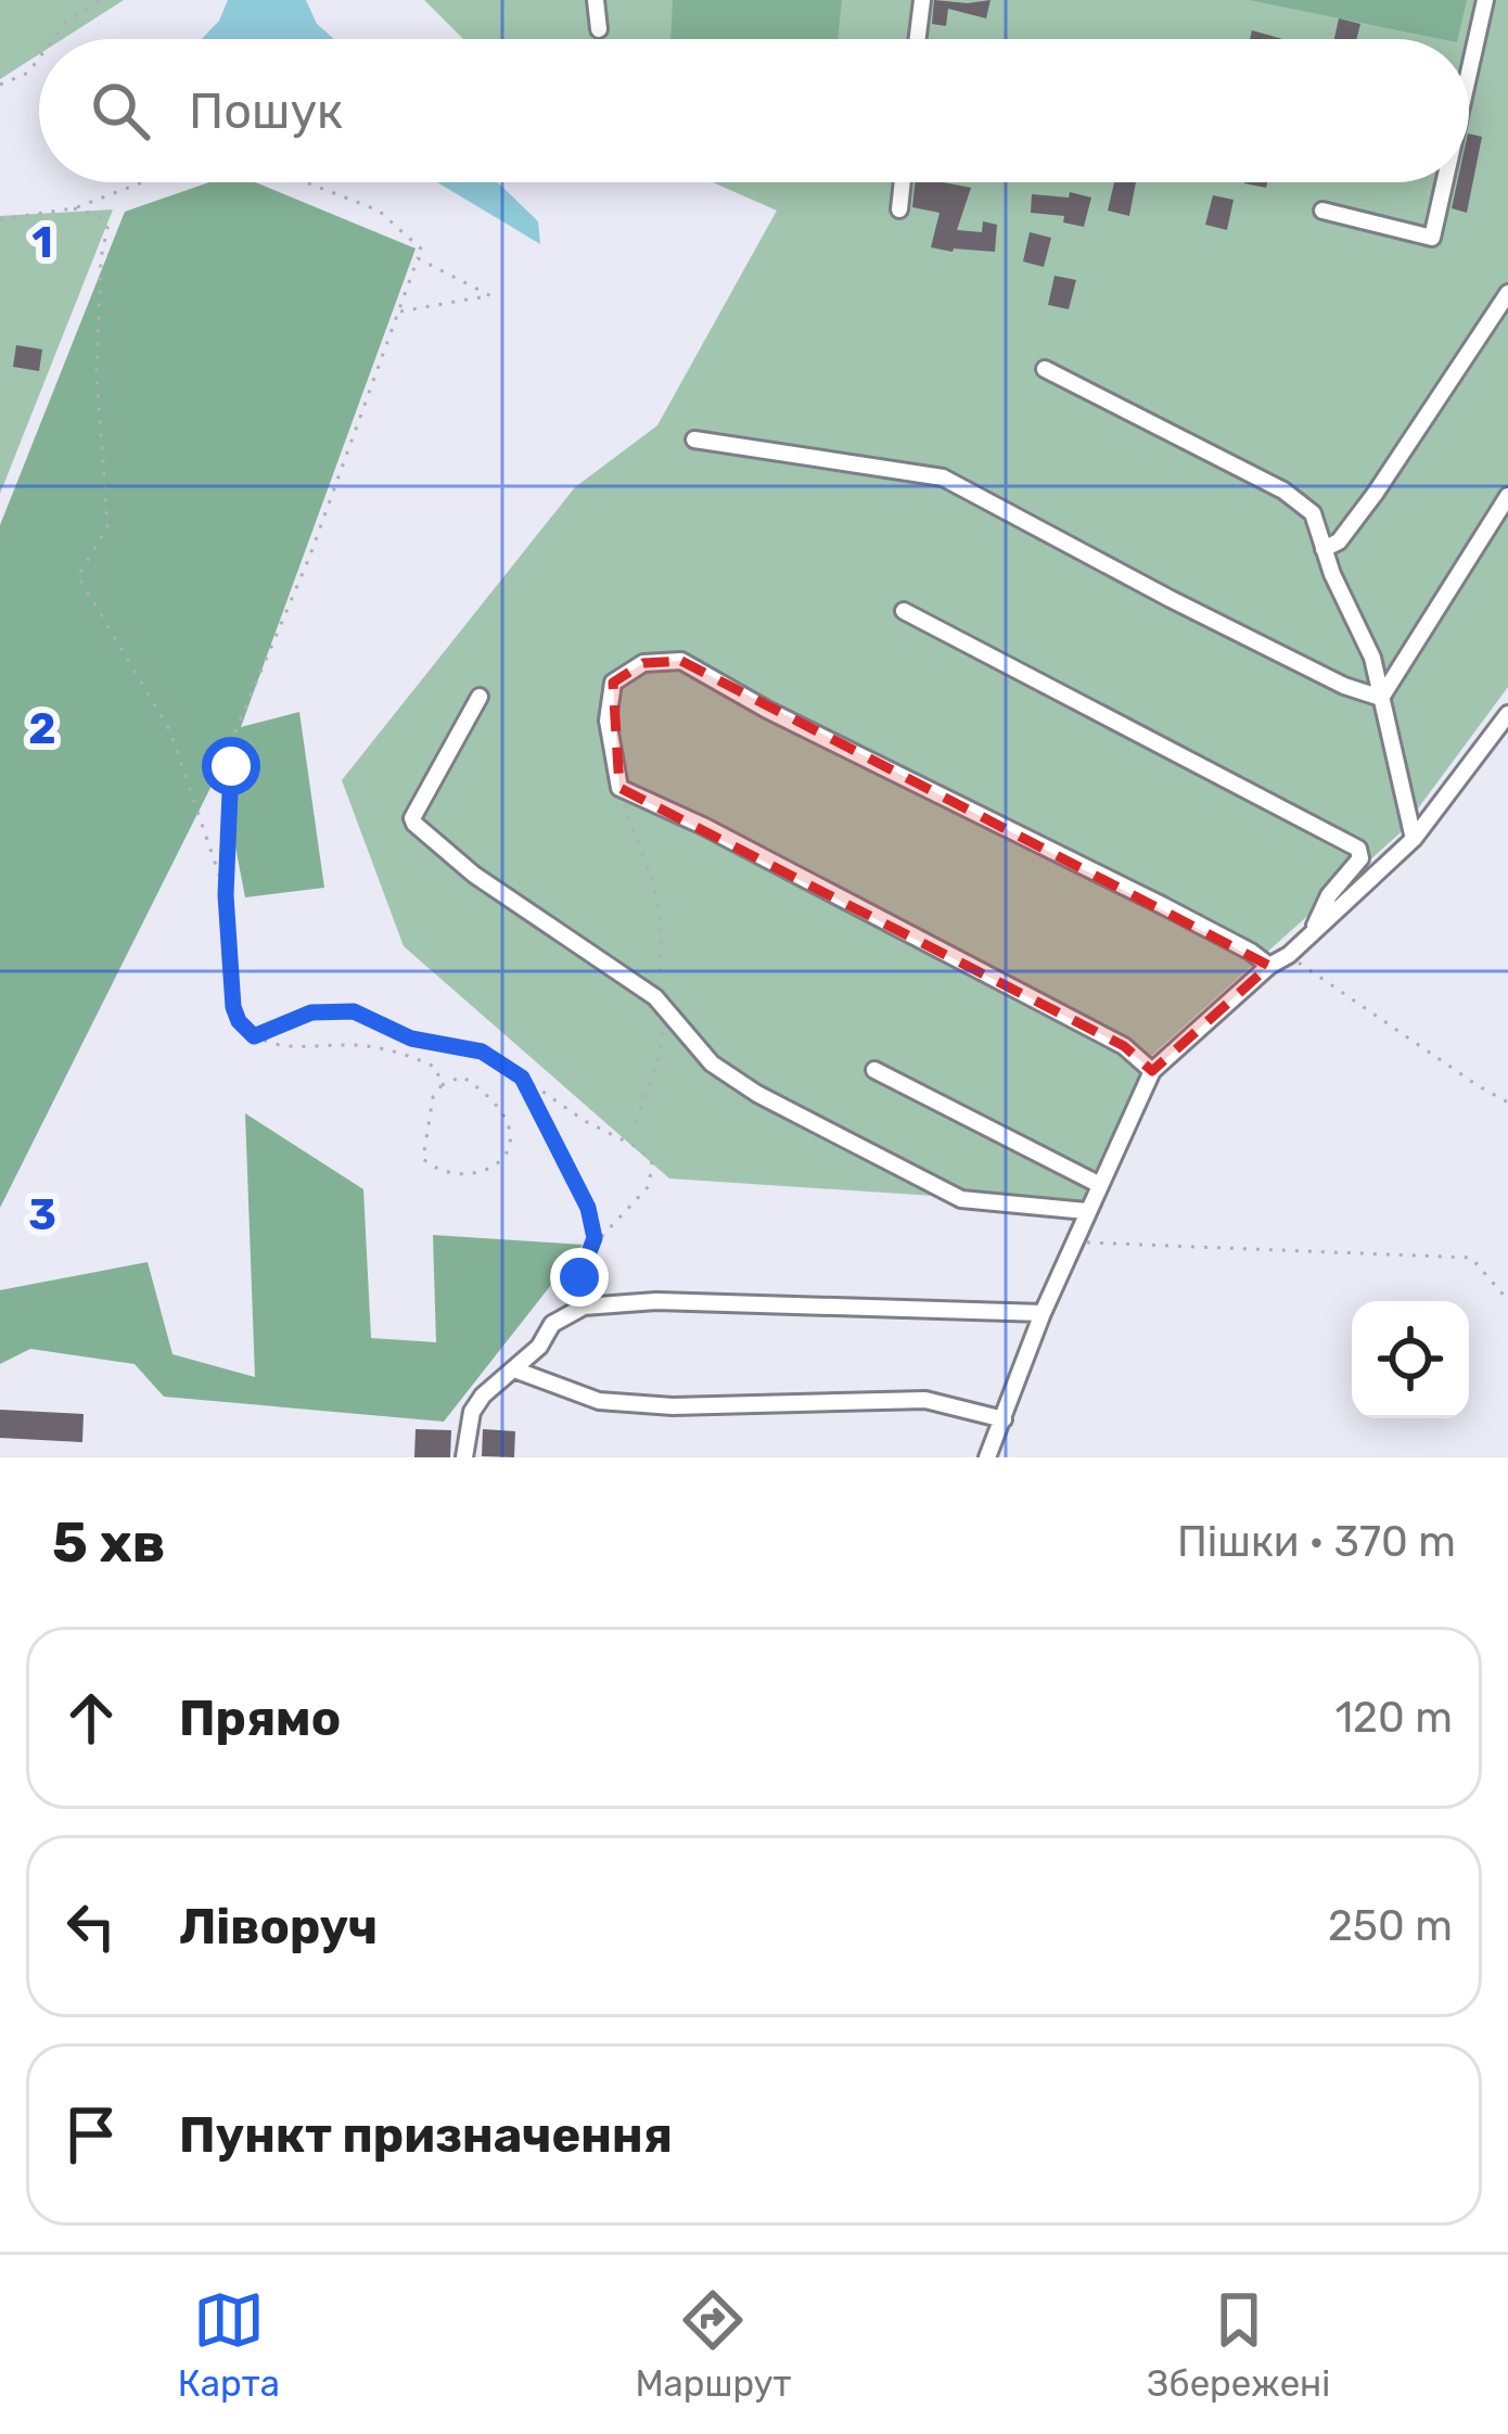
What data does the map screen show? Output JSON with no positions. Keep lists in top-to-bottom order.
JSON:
{
  "page": {
    "search": "Пошук",
    "heading": ["5 хв", "Пішки · 370 m"],
    "list": [
      ["Прямо", "120 m"],
      ["Ліворуч", "250 m"],
      "Пункт призначення"
    ],
    "nav": ["Карта", "Маршрут", "Збережені"]
  },
  "grid": {
    "rows": ["1", "2", "3"]
  }
}
